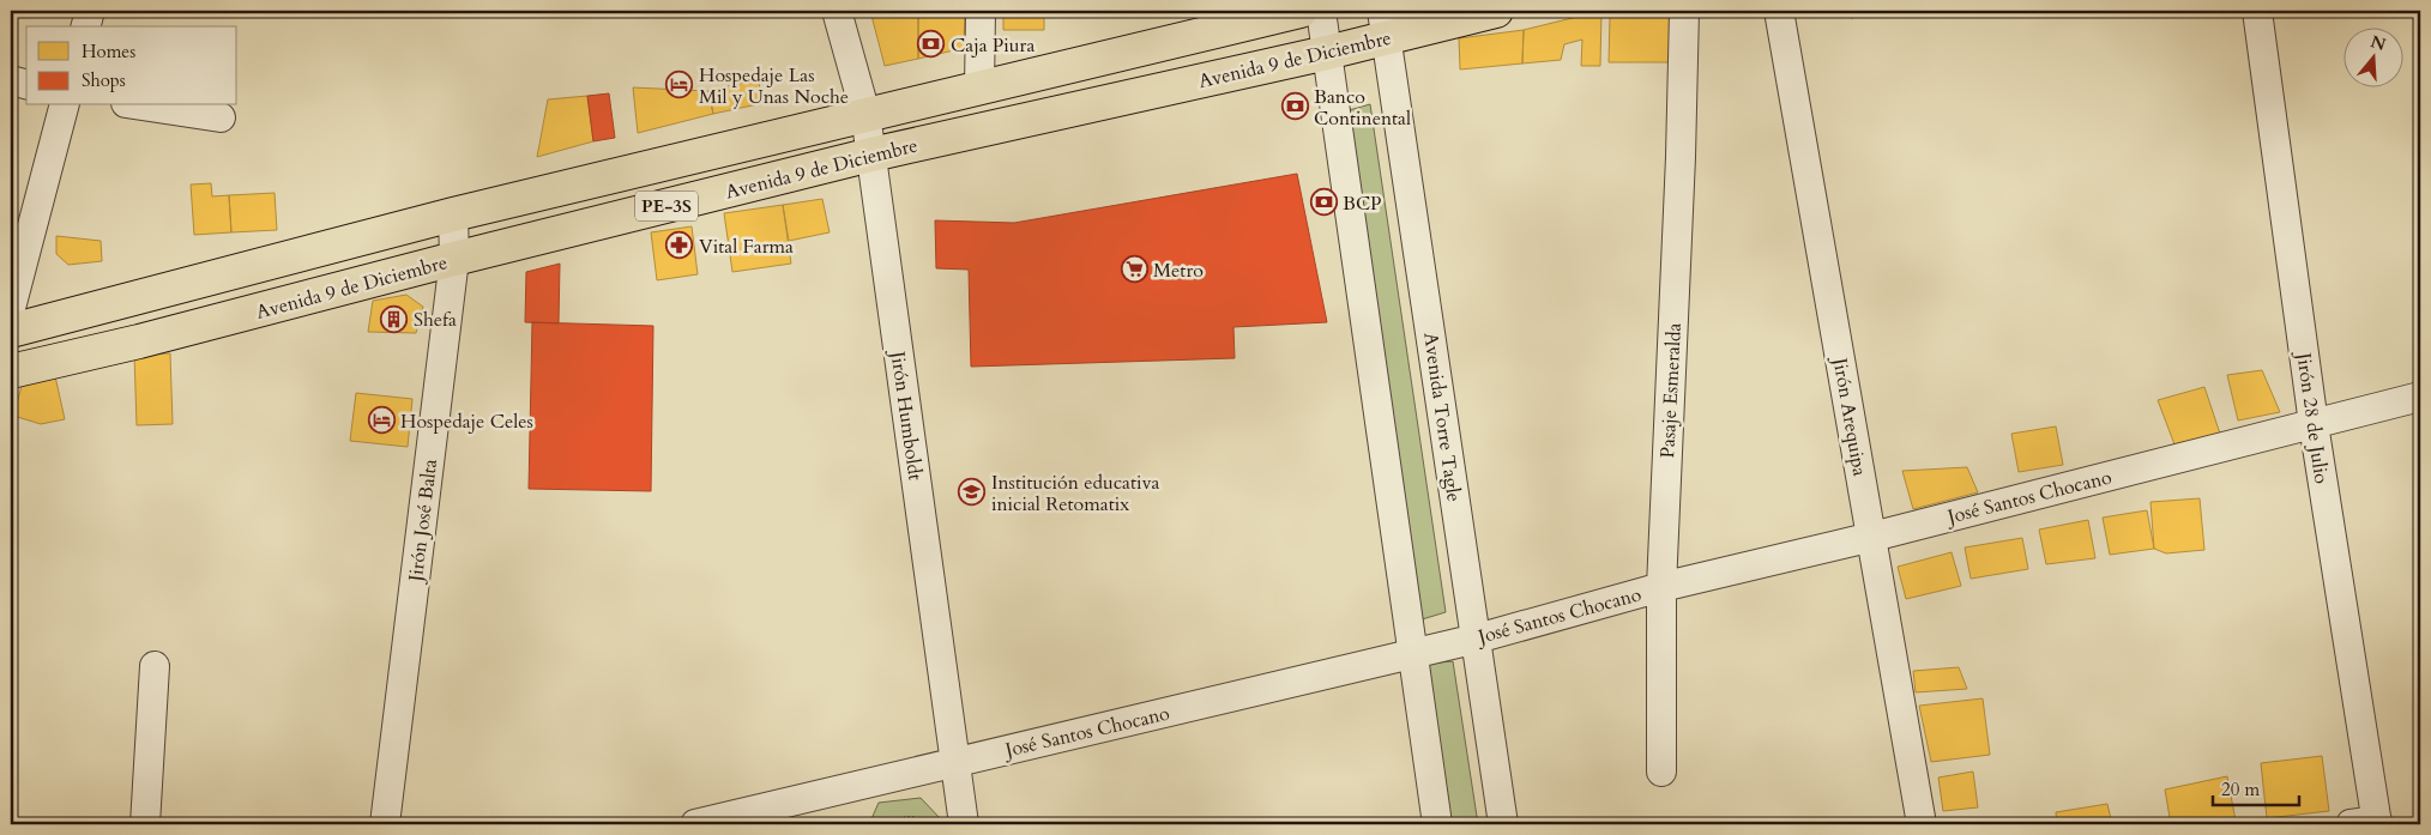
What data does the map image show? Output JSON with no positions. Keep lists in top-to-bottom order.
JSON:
{
  "streets": {
    "main road": ["Avenida 9 de Diciembre", "PE-3S"],
    "street": [
      "Pasaje Esmeralda",
      "Jirón Humboldt",
      "Avenida Torre Tagle",
      "Jirón Arequipa",
      "Jirón 28 de Julio",
      "José Santos Chocano",
      "Jirón José Balta"
    ]
  },
  "crossings": [
    ["Avenida 9 de Diciembre", "Jirón Humboldt"],
    ["Avenida 9 de Diciembre", "Avenida Torre Tagle"],
    ["Avenida 9 de Diciembre", "Jirón José Balta"],
    ["PE-3S", "Jirón Humboldt"],
    ["PE-3S", "Jirón José Balta"],
    ["Pasaje Esmeralda", "José Santos Chocano"],
    ["Jirón Humboldt", "José Santos Chocano"],
    ["Avenida Torre Tagle", "José Santos Chocano"],
    ["Jirón Arequipa", "José Santos Chocano"],
    ["Jirón 28 de Julio", "José Santos Chocano"]
  ],
  "places": {
    "bank": ["Caja Piura", "Banco Continental", "BCP"],
    "hotel": ["Hospedaje Las Mil y Unas Noche", "Hospedaje Celes"],
    "pharmacy": ["Vital Farma"],
    "supermarket": ["Metro"],
    "building": ["Shefa"],
    "school or university": ["Institución educativa inicial Retomatix"]
  },
  "legend": ["Homes", "Shops"],
  "scale_bar": "20 m",
  "north": "top"
}
